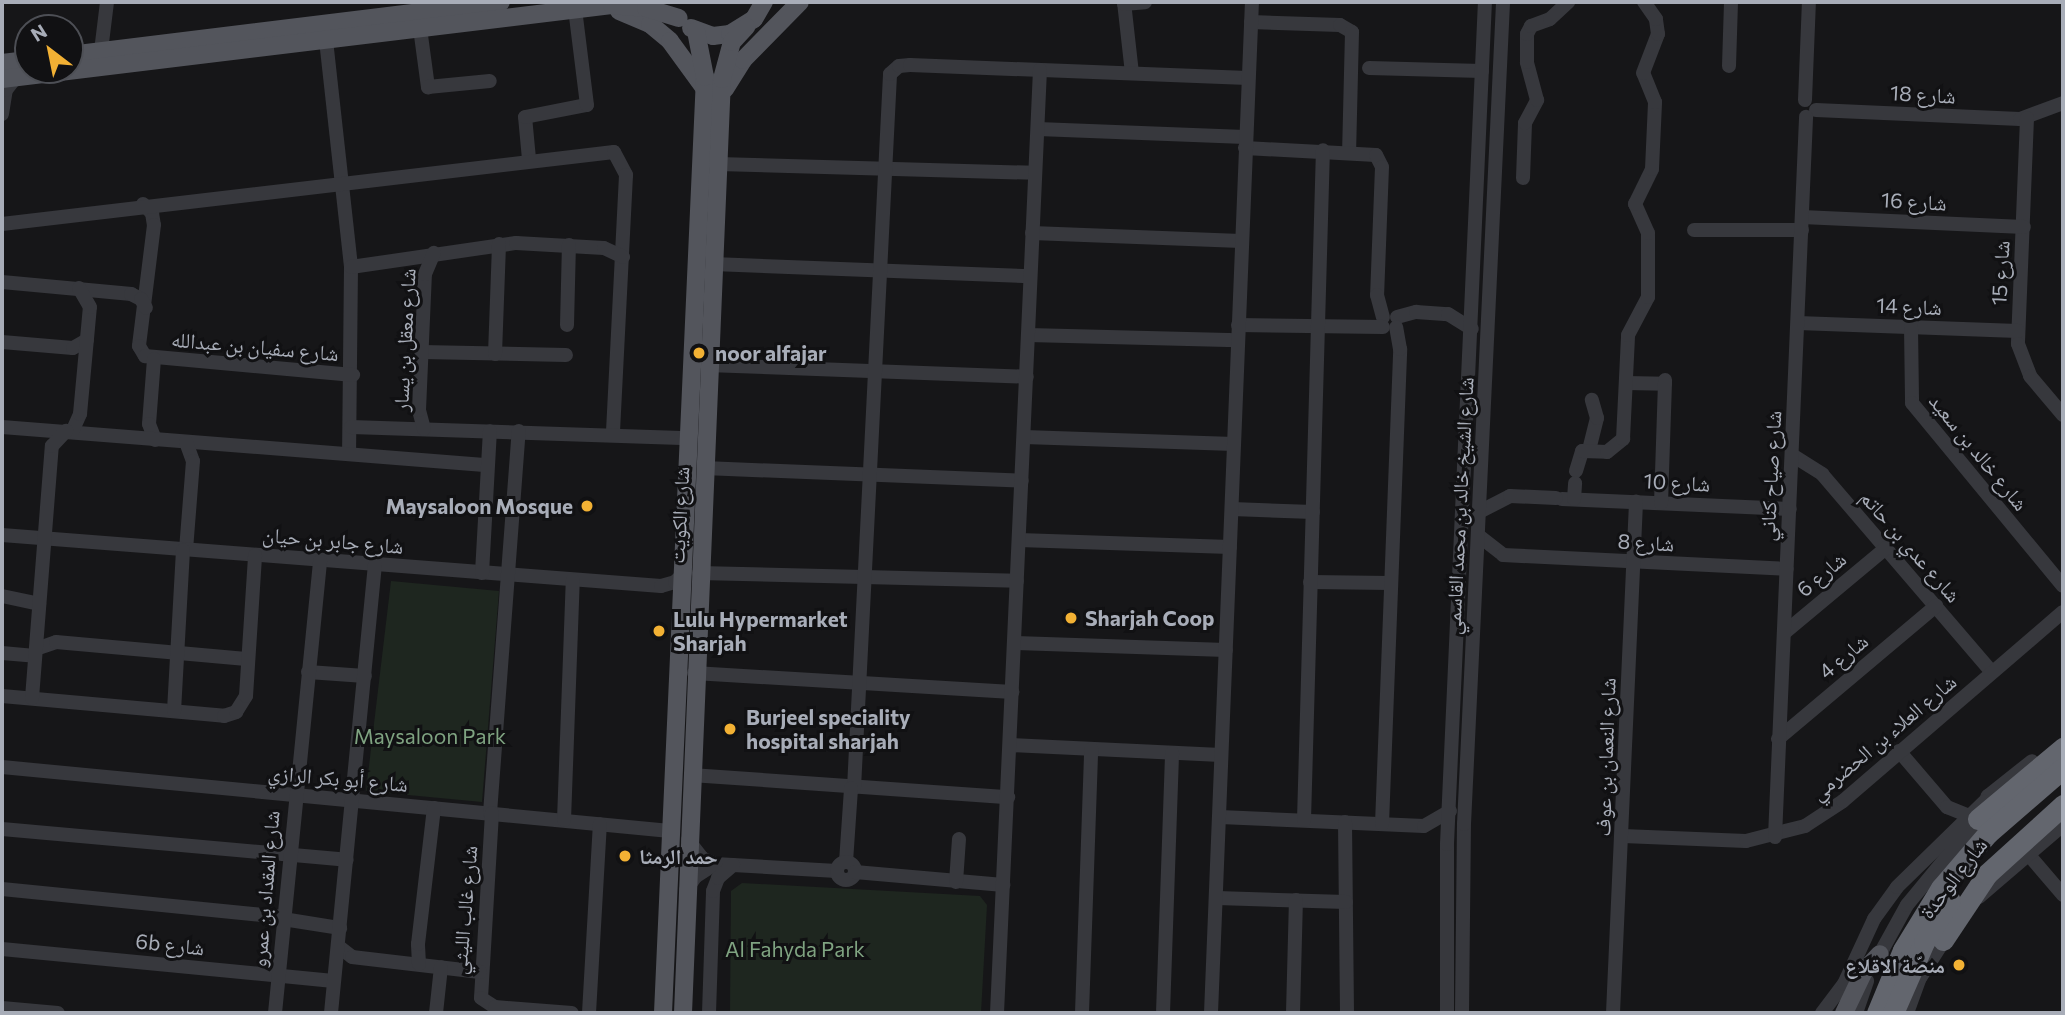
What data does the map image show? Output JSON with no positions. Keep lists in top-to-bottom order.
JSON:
{
  "streets": {
    "highway": ["شارع الوحدة"],
    "main road": ["شارع الكويت"],
    "street": [
      "شارع 18",
      "شارع 16",
      "شارع 15",
      "شارع 14",
      "شارع معقل بن يسار",
      "شارع سفيان بن عبدالله",
      "شارع خالد بن سعيد",
      "شارع صياح كناني",
      "شارع 10",
      "شارع الشيخ خالد بن محمد القاسمي",
      "شارع جابر بن حيان",
      "شارع 8",
      "شارع عدي بن حاتم",
      "شارع 6",
      "شارع 4",
      "شارع العلاء بن الحضرمي",
      "شارع النعمان بن عوف",
      "شارع أبو بكر الرازي",
      "شارع المقداد بن عمرو",
      "شارع غالب الليثي",
      "6b شارع"
    ]
  },
  "crossings": [
    ["شارع 18", "شارع 15"],
    ["شارع 18", "شارع صياح كناني"],
    ["شارع 16", "شارع 15"],
    ["شارع 16", "شارع صياح كناني"],
    ["شارع 15", "شارع 14"],
    ["شارع 14", "شارع خالد بن سعيد"],
    ["شارع 14", "شارع صياح كناني"],
    ["شارع صياح كناني", "شارع 10"],
    ["شارع صياح كناني", "شارع 8"],
    ["شارع صياح كناني", "شارع عدي بن حاتم"],
    ["شارع صياح كناني", "شارع 6"],
    ["شارع صياح كناني", "شارع 4"],
    ["شارع صياح كناني", "شارع العلاء بن الحضرمي"],
    ["شارع 10", "شارع الشيخ خالد بن محمد القاسمي"],
    ["شارع 10", "شارع النعمان بن عوف"],
    ["شارع الكويت", "شارع أبو بكر الرازي"],
    ["شارع جابر بن حيان", "شارع المقداد بن عمرو"],
    ["شارع جابر بن حيان", "شارع غالب الليثي"],
    ["شارع 8", "شارع النعمان بن عوف"],
    ["شارع عدي بن حاتم", "شارع 6"],
    ["شارع عدي بن حاتم", "شارع 4"],
    ["شارع عدي بن حاتم", "شارع العلاء بن الحضرمي"],
    ["شارع العلاء بن الحضرمي", "شارع النعمان بن عوف"],
    ["شارع أبو بكر الرازي", "شارع المقداد بن عمرو"],
    ["شارع أبو بكر الرازي", "شارع غالب الليثي"],
    ["شارع المقداد بن عمرو", "6b شارع"]
  ],
  "parks": ["Maysaloon Park", "Al Fahyda Park"],
  "places": [
    "noor alfajar",
    "Maysaloon Mosque",
    "Sharjah Coop",
    "Lulu Hypermarket Sharjah",
    "Burjeel speciality hospital sharjah",
    "حمد الرمثا",
    "منصّة الاقلاع"
  ],
  "north": "top left"
}
